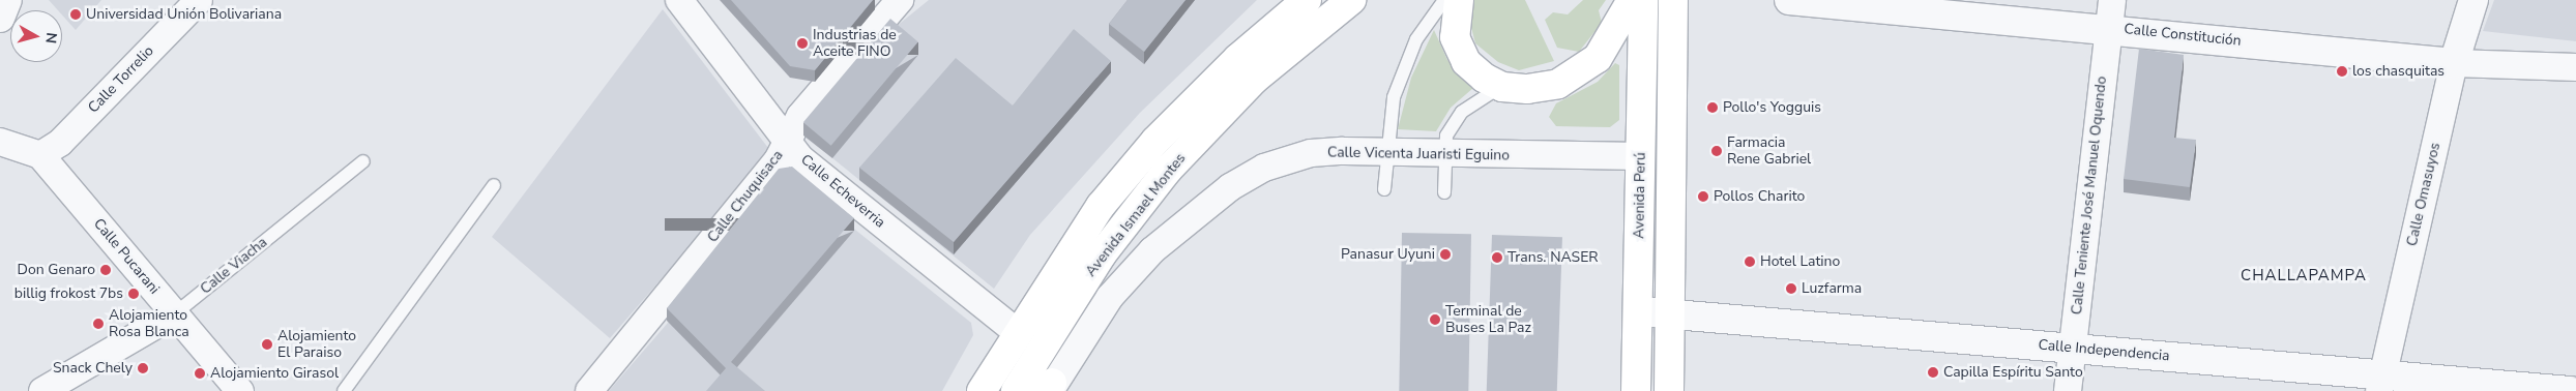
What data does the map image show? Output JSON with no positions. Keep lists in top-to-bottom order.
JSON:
{
  "streets": {
    "main road": ["Avenida Perú", "Avenida Ismael Montes"],
    "street": [
      "Calle Constitución",
      "Calle Torrelio",
      "Calle Vicenta Juaristi Eguino",
      "Calle Echeverria",
      "Calle Omasuyos",
      "Calle Teniente José Manuel Oquendo",
      "Calle Chuquisaca",
      "Calle Pucarani",
      "Calle Viacha",
      "Calle Independencia"
    ]
  },
  "crossings": [
    ["Calle Constitución", "Calle Omasuyos"],
    ["Calle Constitución", "Calle Teniente José Manuel Oquendo"],
    ["Calle Torrelio", "Calle Pucarani"],
    ["Calle Vicenta Juaristi Eguino", "Avenida Perú"],
    ["Calle Echeverria", "Calle Chuquisaca"],
    ["Calle Echeverria", "Avenida Ismael Montes"],
    ["Calle Omasuyos", "Calle Independencia"],
    ["Avenida Perú", "Calle Independencia"],
    ["Calle Teniente José Manuel Oquendo", "Calle Independencia"],
    ["Calle Pucarani", "Calle Viacha"]
  ],
  "districts": ["CHALLAPAMPA"],
  "places": [
    "Universidad Unión Bolivariana",
    "Industrias de Aceite FINO",
    "los chasquitas",
    "Pollo's Yogguis",
    "Farmacia Rene Gabriel",
    "Pollos Charito",
    "Panasur Uyuni",
    "Trans. NASER",
    "Hotel Latino",
    "Don Genaro",
    "Luzfarma",
    "billig frokost 7bs",
    "Terminal de Buses La Paz",
    "Alojamiento Rosa Blanca",
    "Alojamiento El Paraiso",
    "Snack Chely",
    "Capilla Espíritu Santo",
    "Alojamiento Girasol"
  ],
  "north": "right"
}
